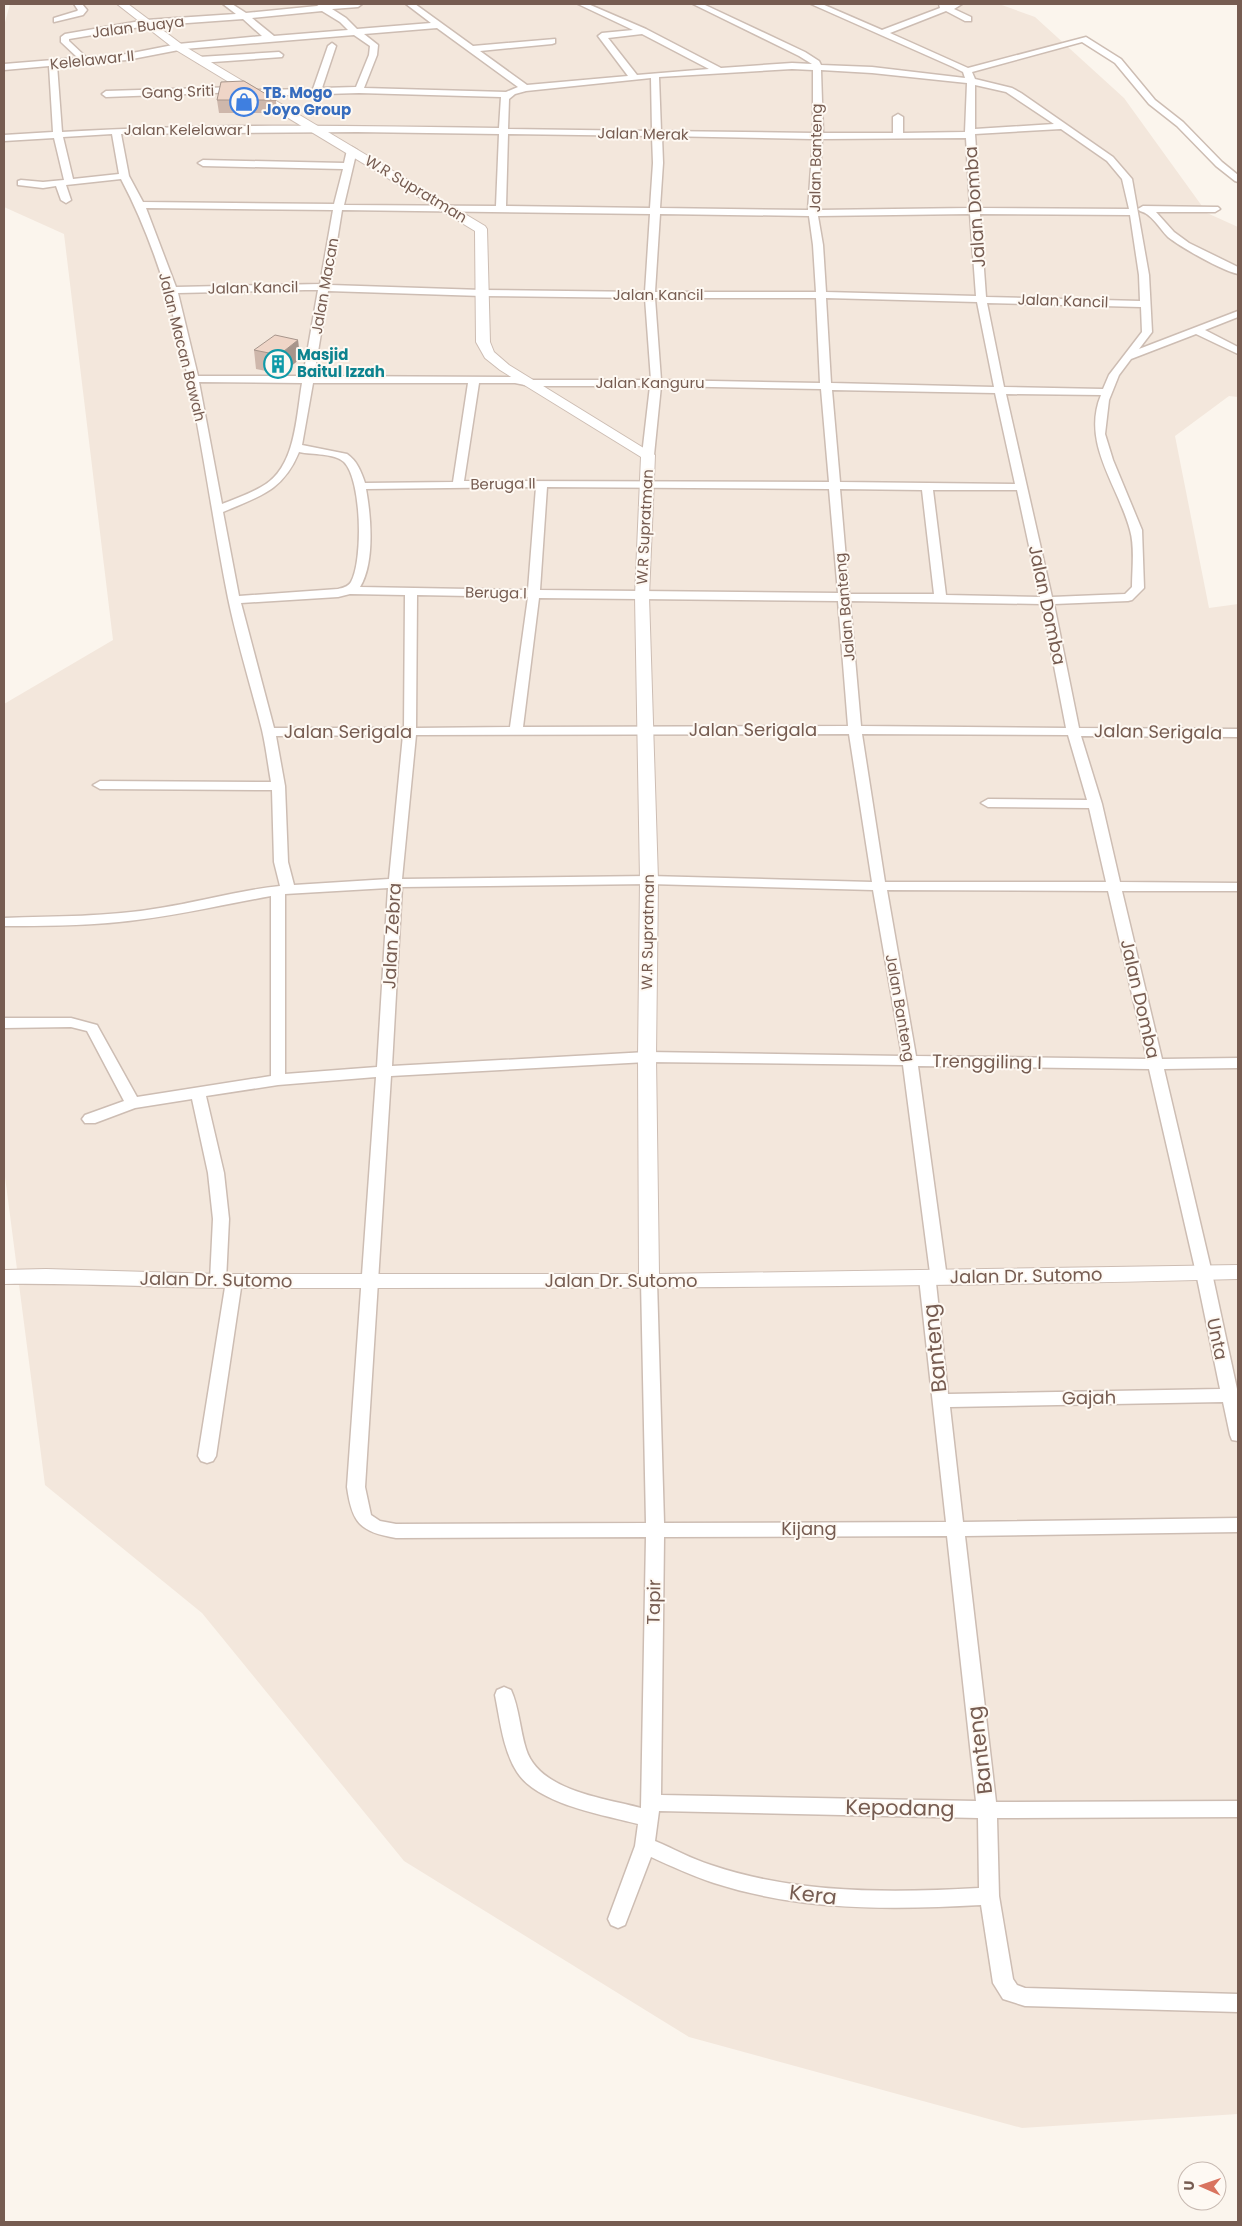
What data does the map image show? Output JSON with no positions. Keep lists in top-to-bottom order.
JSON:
{
  "streets": {
    "street": [
      "Jalan Buaya",
      "Kelelawar II",
      "Gang Sriti",
      "Jalan Kelelawar I",
      "Jalan Merak",
      "Jalan Banteng",
      "W.R Supratman",
      "Jalan Domba",
      "Jalan Macan",
      "Jalan Kancil",
      "Jalan Macan Bawah",
      "Jalan Kanguru",
      "Beruga II",
      "Beruga I",
      "Jalan Serigala",
      "Jalan Zebra",
      "Trenggiling I",
      "Jalan Dr. Sutomo",
      "Unta",
      "Banteng",
      "Gajah",
      "Kijang",
      "Tapir",
      "Kepodang",
      "Kera"
    ]
  },
  "crossings": [
    ["Jalan Buaya", "Kelelawar II"],
    ["Jalan Buaya", "W.R Supratman"],
    ["Kelelawar II", "W.R Supratman"],
    ["Gang Sriti", "W.R Supratman"],
    ["Jalan Kelelawar I", "Jalan Merak"],
    ["Jalan Kelelawar I", "W.R Supratman"],
    ["Jalan Kelelawar I", "Jalan Macan Bawah"],
    ["Jalan Merak", "Jalan Banteng"],
    ["Jalan Merak", "W.R Supratman"],
    ["Jalan Merak", "Jalan Domba"],
    ["Jalan Merak", "Beruga I"],
    ["Jalan Banteng", "Jalan Kancil"],
    ["Jalan Banteng", "Jalan Kanguru"],
    ["Jalan Banteng", "Beruga II"],
    ["Jalan Banteng", "Beruga I"],
    ["Jalan Banteng", "Jalan Serigala"],
    ["Jalan Banteng", "Trenggiling I"],
    ["Jalan Banteng", "Jalan Dr. Sutomo"],
    ["Jalan Banteng", "Banteng"],
    ["W.R Supratman", "Jalan Macan"],
    ["W.R Supratman", "Jalan Kancil"],
    ["W.R Supratman", "Jalan Kanguru"],
    ["W.R Supratman", "Beruga II"],
    ["W.R Supratman", "Beruga I"],
    ["W.R Supratman", "Jalan Serigala"],
    ["W.R Supratman", "Trenggiling I"],
    ["W.R Supratman", "Jalan Dr. Sutomo"],
    ["W.R Supratman", "Tapir"],
    ["Jalan Domba", "Jalan Kancil"],
    ["Jalan Domba", "Jalan Kanguru"],
    ["Jalan Domba", "Beruga II"],
    ["Jalan Domba", "Beruga I"],
    ["Jalan Domba", "Jalan Serigala"],
    ["Jalan Domba", "Trenggiling I"],
    ["Jalan Domba", "Jalan Dr. Sutomo"],
    ["Jalan Domba", "Unta"],
    ["Jalan Macan", "Jalan Kancil"],
    ["Jalan Macan", "Jalan Macan Bawah"],
    ["Jalan Macan", "Jalan Kanguru"],
    ["Jalan Kancil", "Jalan Macan Bawah"],
    ["Jalan Kancil", "Beruga I"],
    ["Jalan Macan Bawah", "Jalan Kanguru"],
    ["Jalan Macan Bawah", "Jalan Serigala"],
    ["Jalan Macan Bawah", "Trenggiling I"],
    ["Jalan Kanguru", "Beruga I"],
    ["Beruga I", "Jalan Zebra"],
    ["Jalan Serigala", "Jalan Zebra"],
    ["Jalan Zebra", "Trenggiling I"],
    ["Jalan Zebra", "Jalan Dr. Sutomo"],
    ["Jalan Zebra", "Kijang"],
    ["Jalan Dr. Sutomo", "Unta"],
    ["Jalan Dr. Sutomo", "Banteng"],
    ["Jalan Dr. Sutomo", "Tapir"],
    ["Unta", "Gajah"],
    ["Banteng", "Gajah"],
    ["Banteng", "Kijang"],
    ["Banteng", "Kepodang"],
    ["Banteng", "Kera"],
    ["Kijang", "Tapir"],
    ["Tapir", "Kepodang"],
    ["Tapir", "Kera"]
  ],
  "places": {
    "shop": ["TB. Mogo Joyo Group"],
    "building": ["Masjid Baitul Izzah"]
  },
  "north": "left"
}
